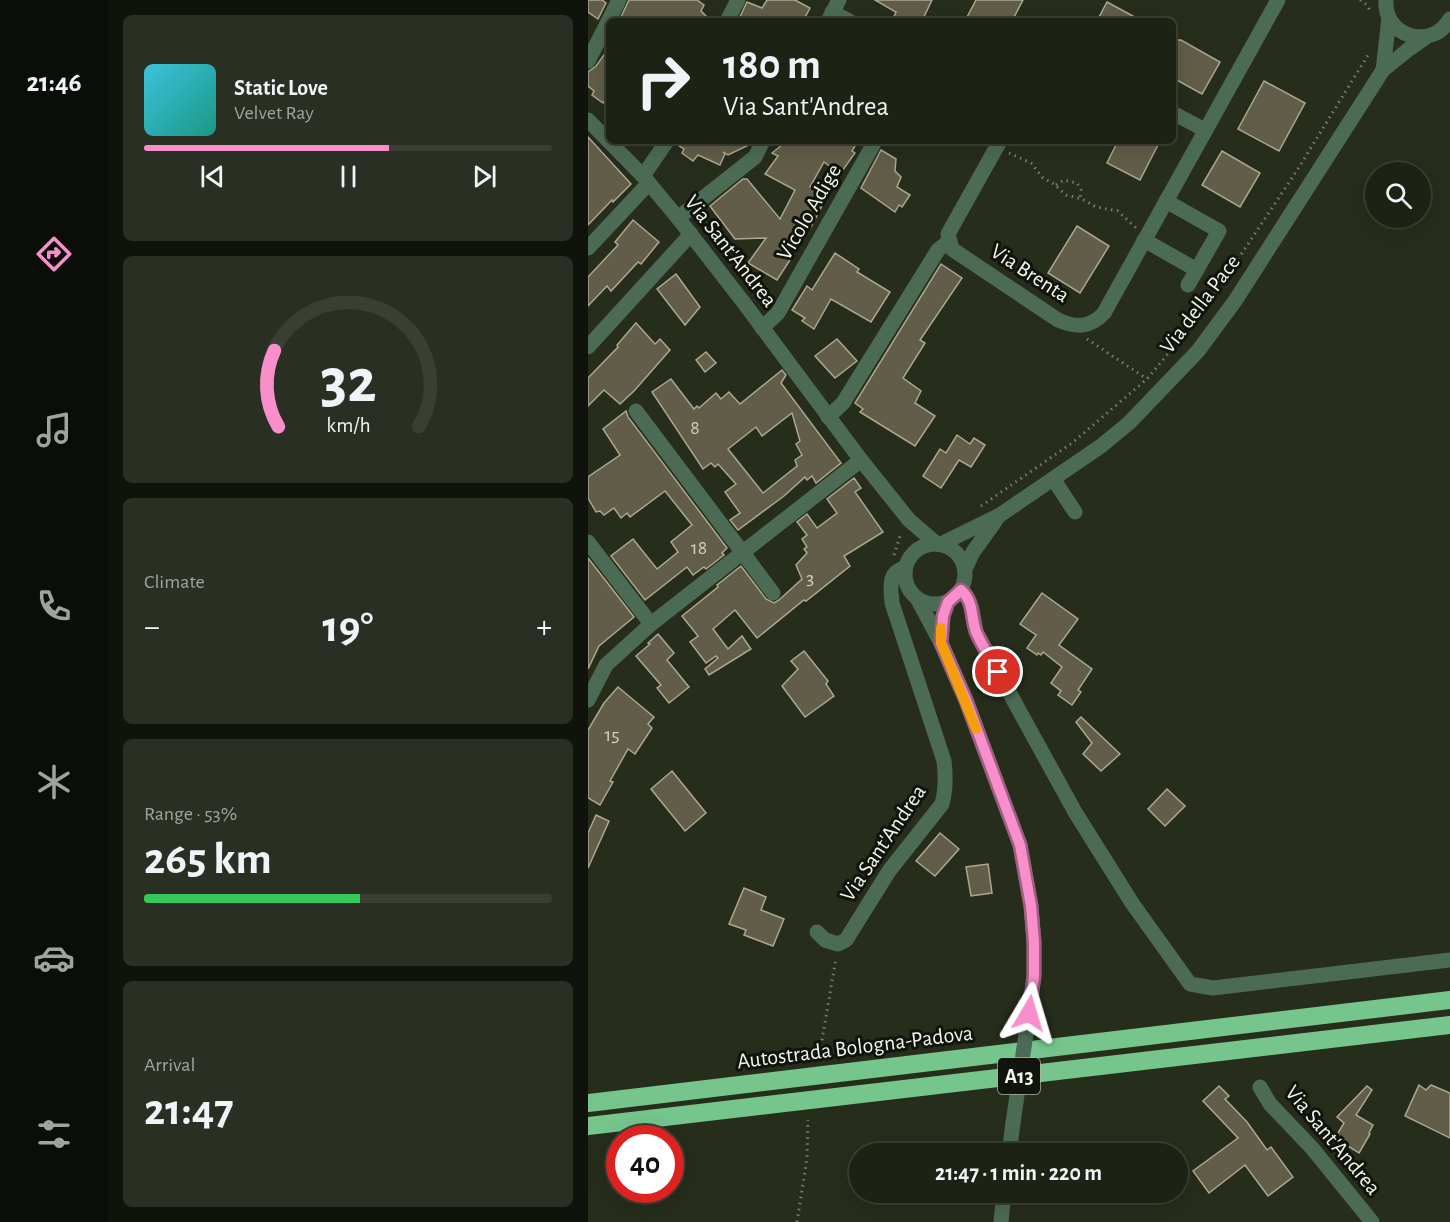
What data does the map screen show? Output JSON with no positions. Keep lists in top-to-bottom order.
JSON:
{
  "streets": {
    "highway": ["Autostrada Bologna-Padova", "A13"],
    "street": [
      "Vicolo Adige",
      "Via Sant'Andrea",
      "Via Brenta",
      "Via della Pace"
    ]
  },
  "crossings": [
    ["Vicolo Adige", "Via Sant'Andrea"],
    ["Via Sant'Andrea", "Via della Pace"]
  ],
  "house_numbers": [
    "8",
    "18",
    "3",
    "15"
  ],
  "page": {
    "tabs": "21:46",
    "turn": ["180 m", "Via Sant'Andrea"],
    "song": ["Static Love", "Velvet Ray"],
    "tile": [
      "Climate",
      ["Range · 53%", "265 km"],
      ["Arrival", "21:47"]
    ],
    "heat": ["−", "19°", "+"],
    "limit": "40",
    "trip": "21:47 · 1 min · 220 m",
    "gauge": ["32", "km/h"]
  }
}
